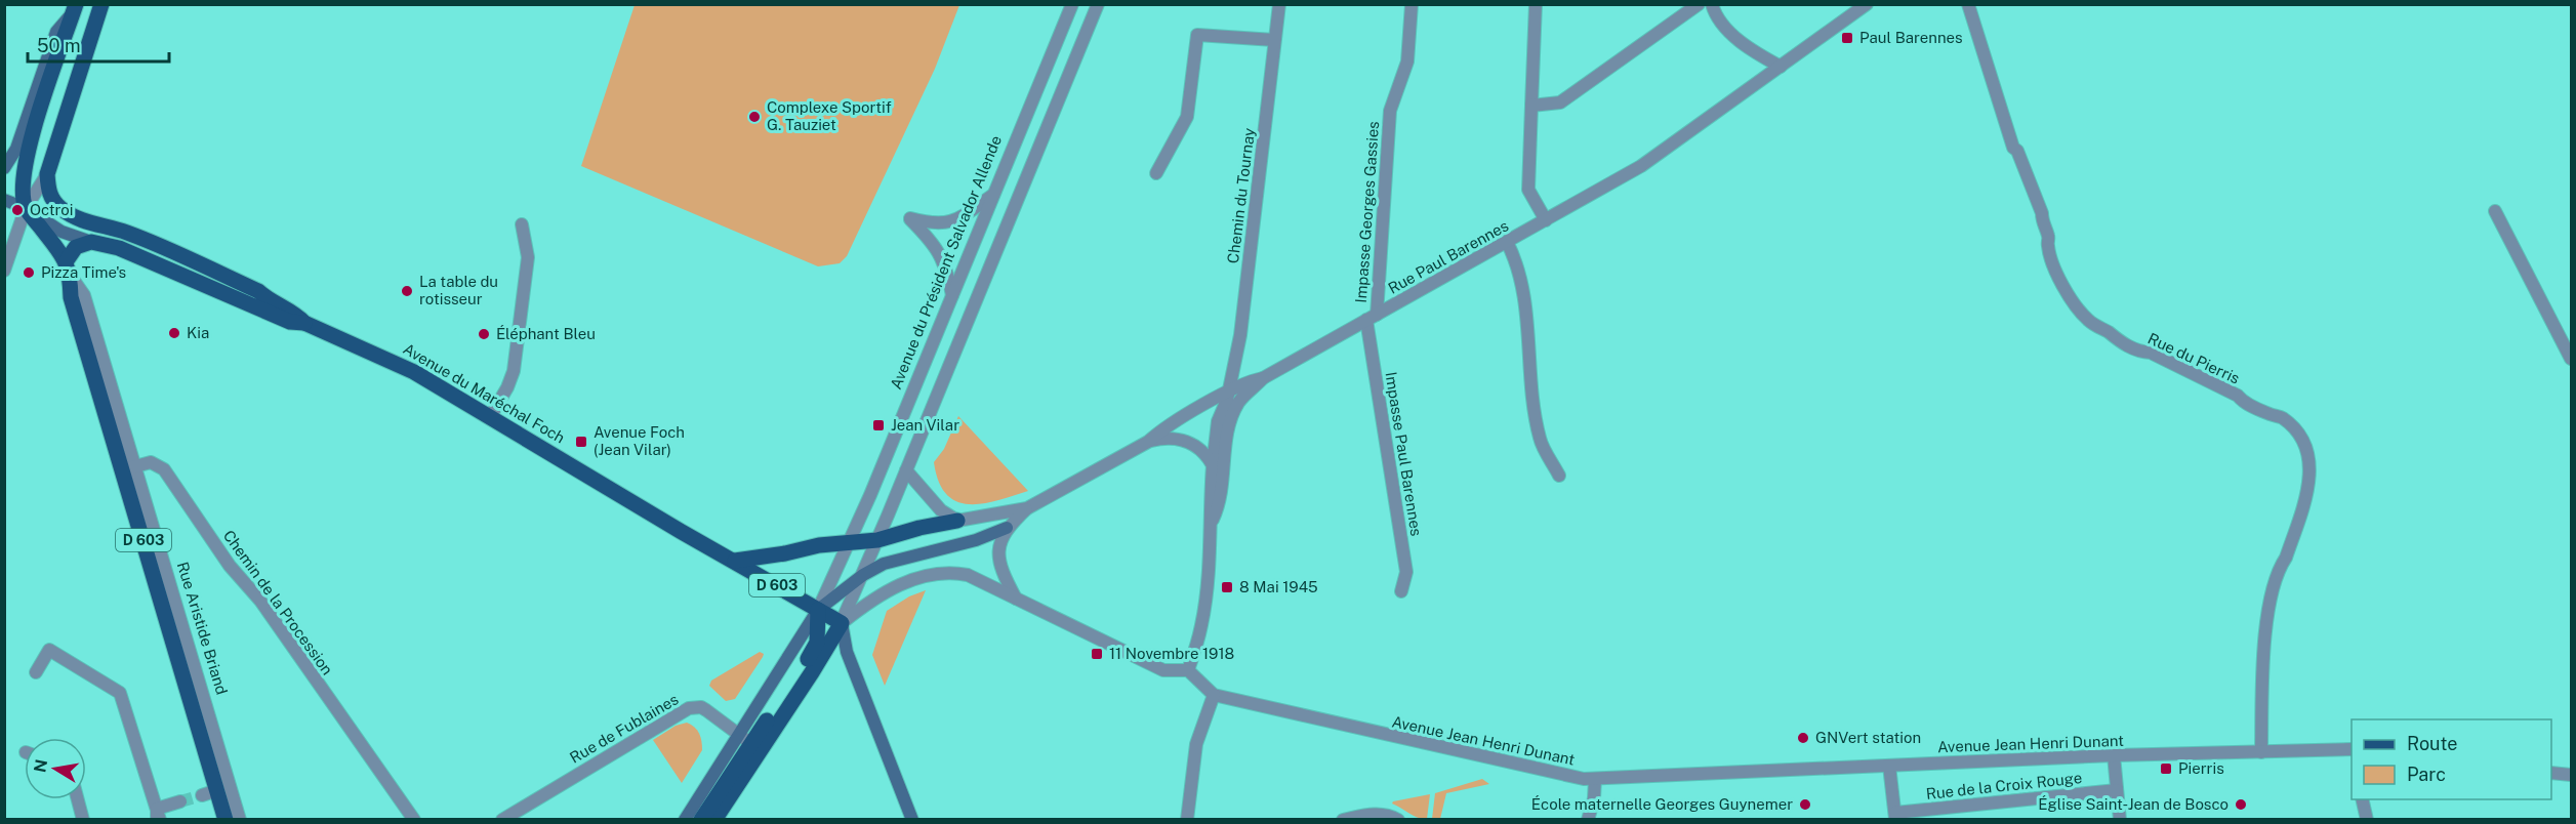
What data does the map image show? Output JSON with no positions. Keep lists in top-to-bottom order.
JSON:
{
  "streets": {
    "main road": ["Avenue du Maréchal Foch", "D 603", "Rue Aristide Briand"],
    "street": [
      "Chemin du Tournay",
      "Impasse Georges Gassies",
      "Rue Paul Barennes",
      "Avenue du Président Salvador Allende",
      "Rue du Pierris",
      "Impasse Paul Barennes",
      "Chemin de la Procession",
      "Rue de Fublaines",
      "Avenue Jean Henri Dunant",
      "Rue de la Croix Rouge"
    ]
  },
  "crossings": [
    ["Chemin du Tournay", "Rue Paul Barennes"],
    ["Impasse Georges Gassies", "Rue Paul Barennes"],
    ["Impasse Georges Gassies", "Impasse Paul Barennes"],
    ["Rue Paul Barennes", "Impasse Paul Barennes"],
    ["Avenue du Président Salvador Allende", "Avenue du Maréchal Foch"],
    ["Rue du Pierris", "Avenue Jean Henri Dunant"],
    ["Chemin de la Procession", "Rue Aristide Briand"]
  ],
  "places": {
    "transit": [
      "Paul Barennes",
      "Jean Vilar",
      "Avenue Foch (Jean Vilar)",
      "8 Mai 1945",
      "11 Novembre 1918",
      "Pierris"
    ],
    "other": [
      "Complexe Sportif G. Tauziet",
      "Octroi",
      "Pizza Time's",
      "La table du rotisseur",
      "Kia",
      "Éléphant Bleu",
      "GNVert station",
      "École maternelle Georges Guynemer",
      "Église Saint-Jean de Bosco"
    ]
  },
  "legend": ["Route", "Parc"],
  "scale_bar": "50 m",
  "north": "left"
}
